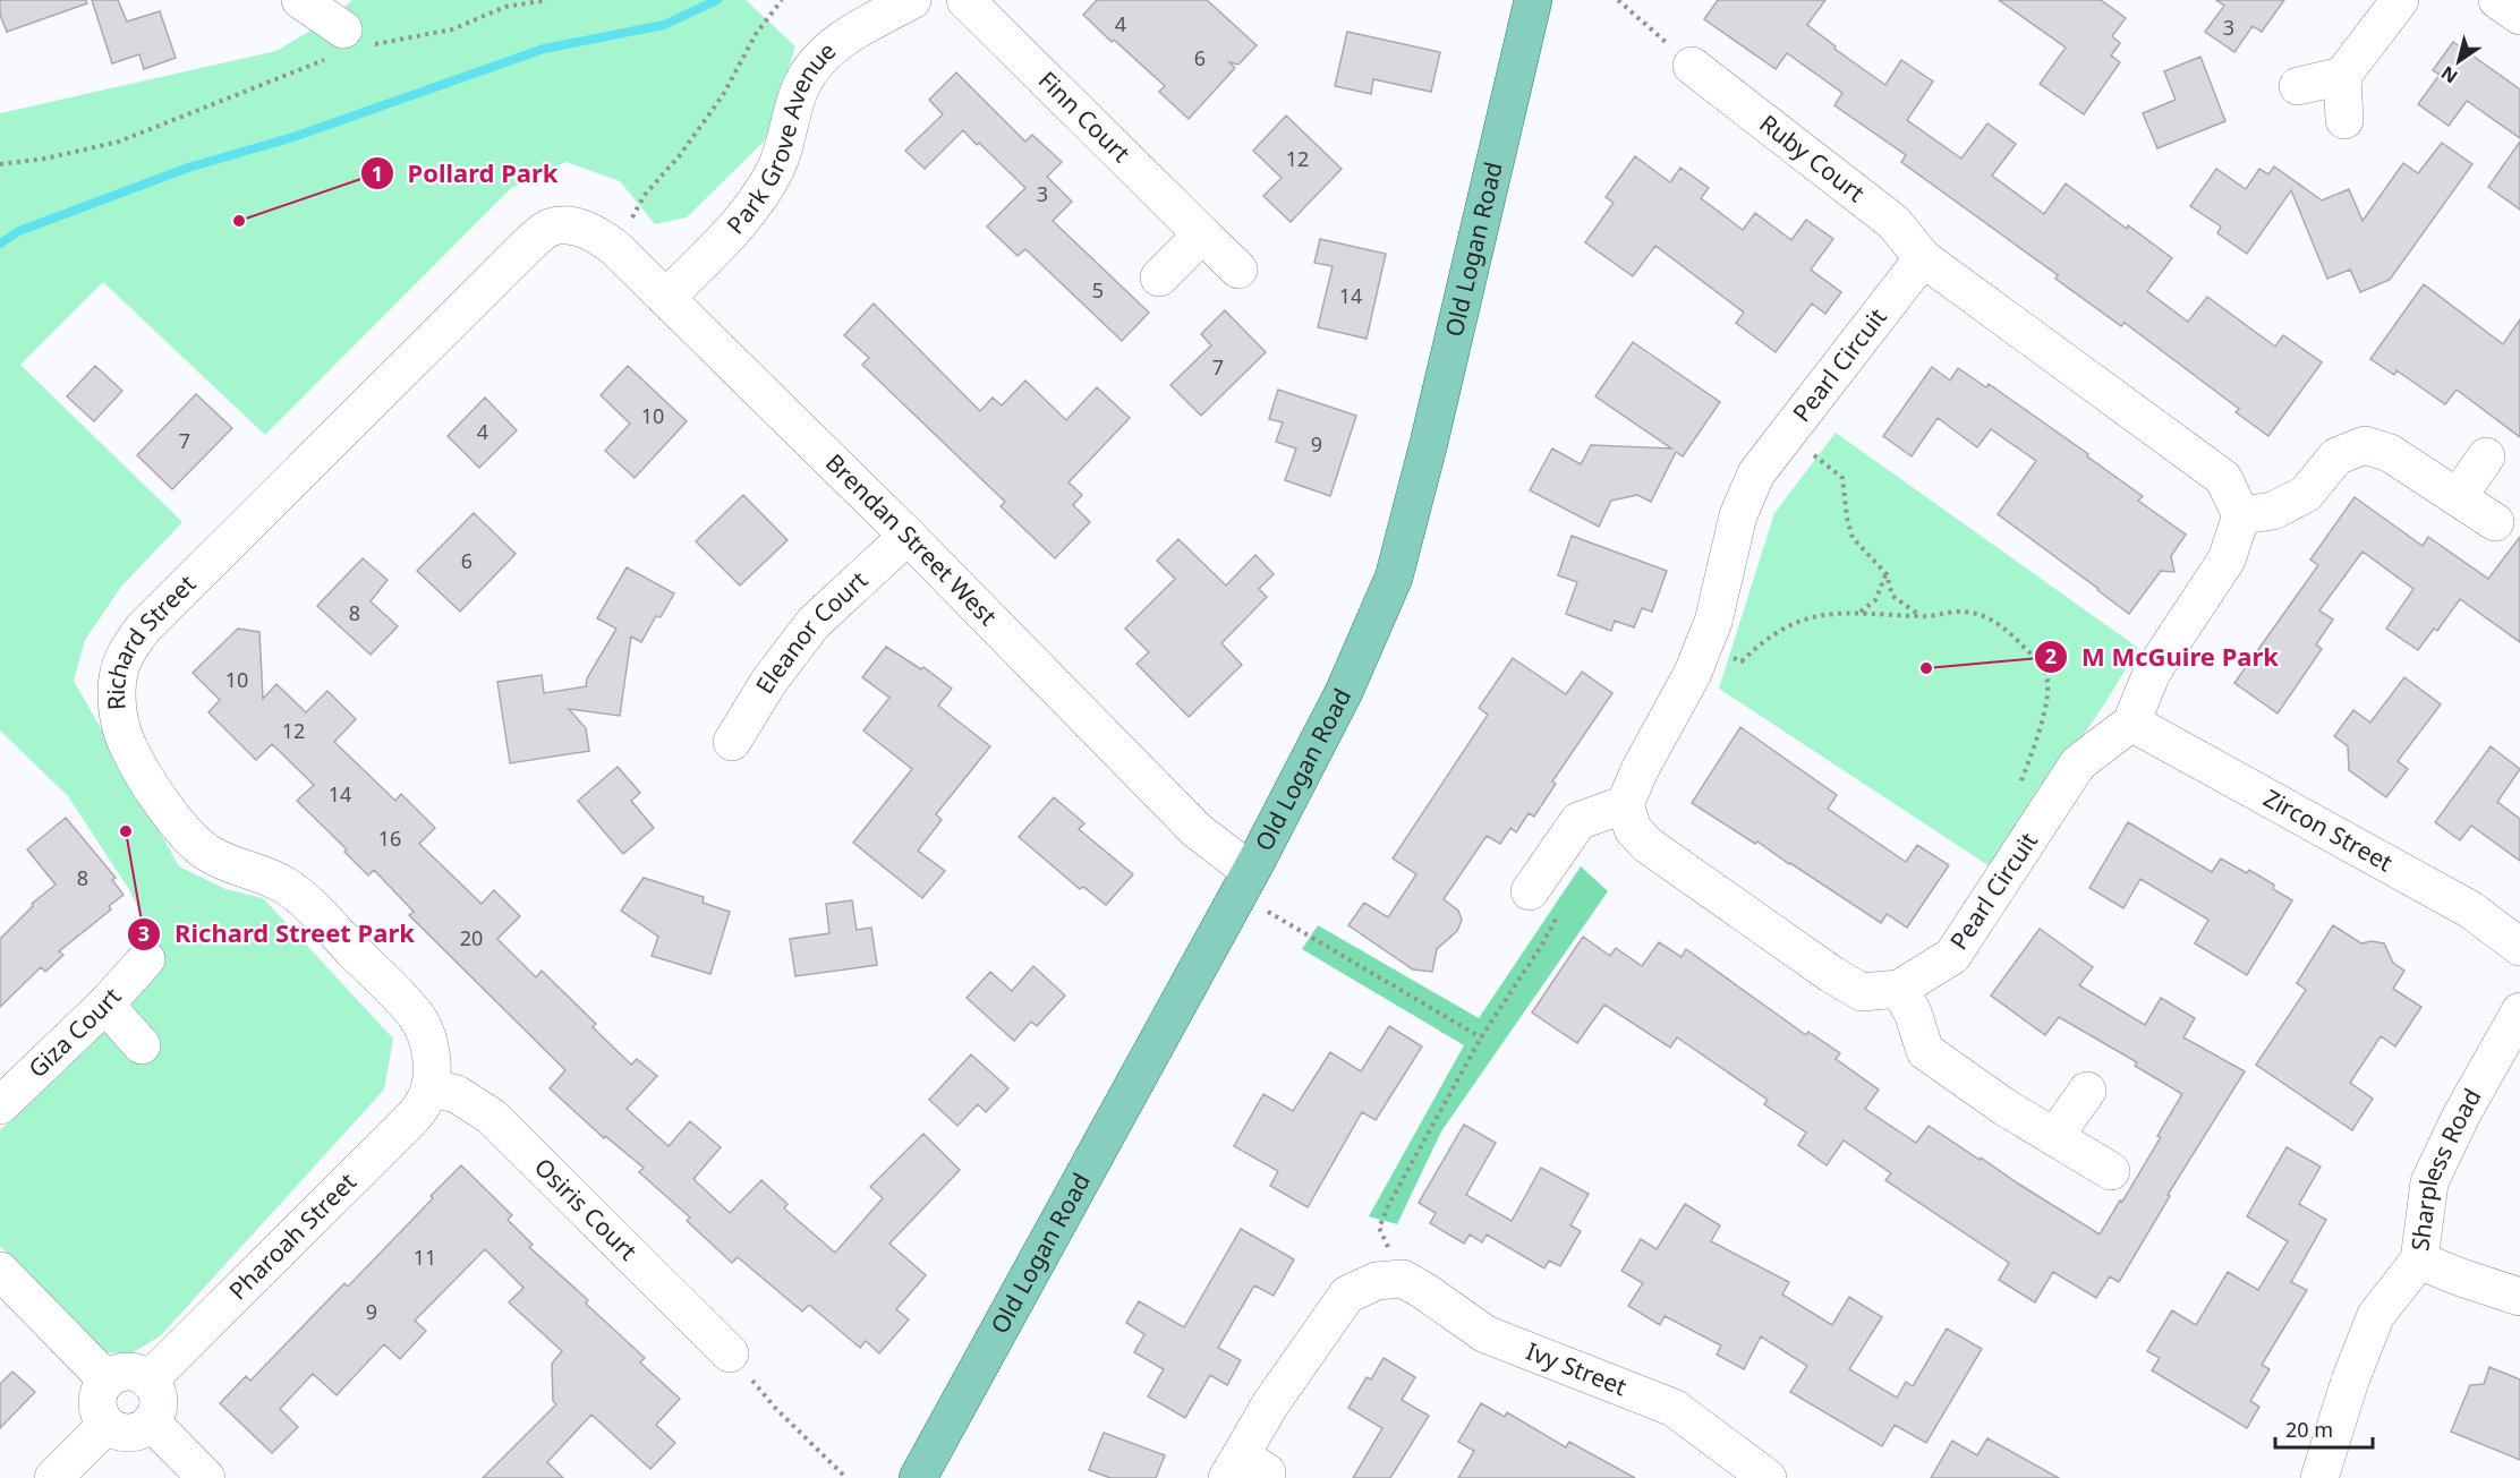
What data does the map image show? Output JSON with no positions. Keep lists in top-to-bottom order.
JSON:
{
  "streets": {
    "main road": ["Old Logan Road"],
    "street": [
      "Finn Court",
      "Park Grove Avenue",
      "Ruby Court",
      "Pearl Circuit",
      "Brendan Street West",
      "Eleanor Court",
      "Richard Street",
      "Zircon Street",
      "Giza Court",
      "Sharpless Road",
      "Osiris Court",
      "Pharoah Street",
      "Ivy Street"
    ]
  },
  "crossings": [
    ["Park Grove Avenue", "Brendan Street West"],
    ["Ruby Court", "Pearl Circuit"],
    ["Old Logan Road", "Brendan Street West"],
    ["Pearl Circuit", "Zircon Street"],
    ["Brendan Street West", "Eleanor Court"],
    ["Brendan Street West", "Richard Street"],
    ["Richard Street", "Osiris Court"],
    ["Richard Street", "Pharoah Street"],
    ["Osiris Court", "Pharoah Street"]
  ],
  "places": ["Pollard Park", "M McGuire Park", "Richard Street Park"],
  "house_numbers": [
    "4",
    "3",
    "6",
    "12",
    "3",
    "5",
    "14",
    "7",
    "10",
    "4",
    "7",
    "9",
    "6",
    "8",
    "10",
    "12",
    "14",
    "16",
    "8",
    "20",
    "11",
    "9"
  ],
  "scale_bar": "20 m",
  "north": "bottom left"
}
